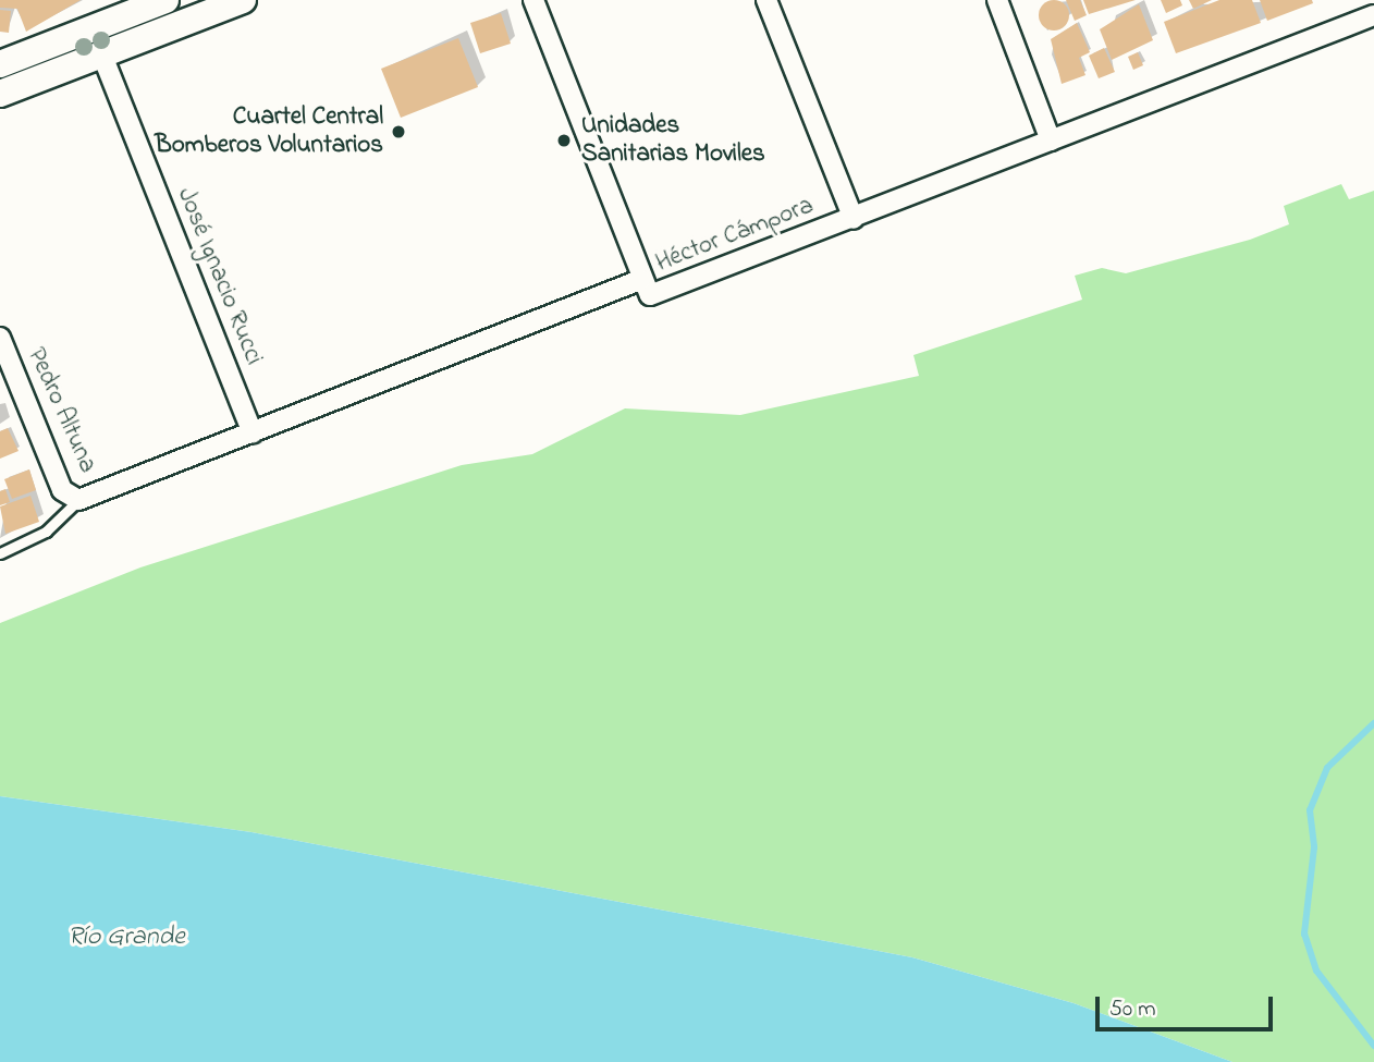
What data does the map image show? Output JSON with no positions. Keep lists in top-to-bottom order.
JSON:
{
  "streets": {
    "street": ["Héctor Cámpora", "José Ignacio Rucci", "Pedro Altuna"]
  },
  "crossings": [
    ["Héctor Cámpora", "José Ignacio Rucci"],
    ["Héctor Cámpora", "Pedro Altuna"]
  ],
  "water": ["Río Grande"],
  "places": ["Cuartel Central Bomberos Voluntarios", "Unidades Sanitarias Moviles"],
  "scale_bar": "50 m"
}
